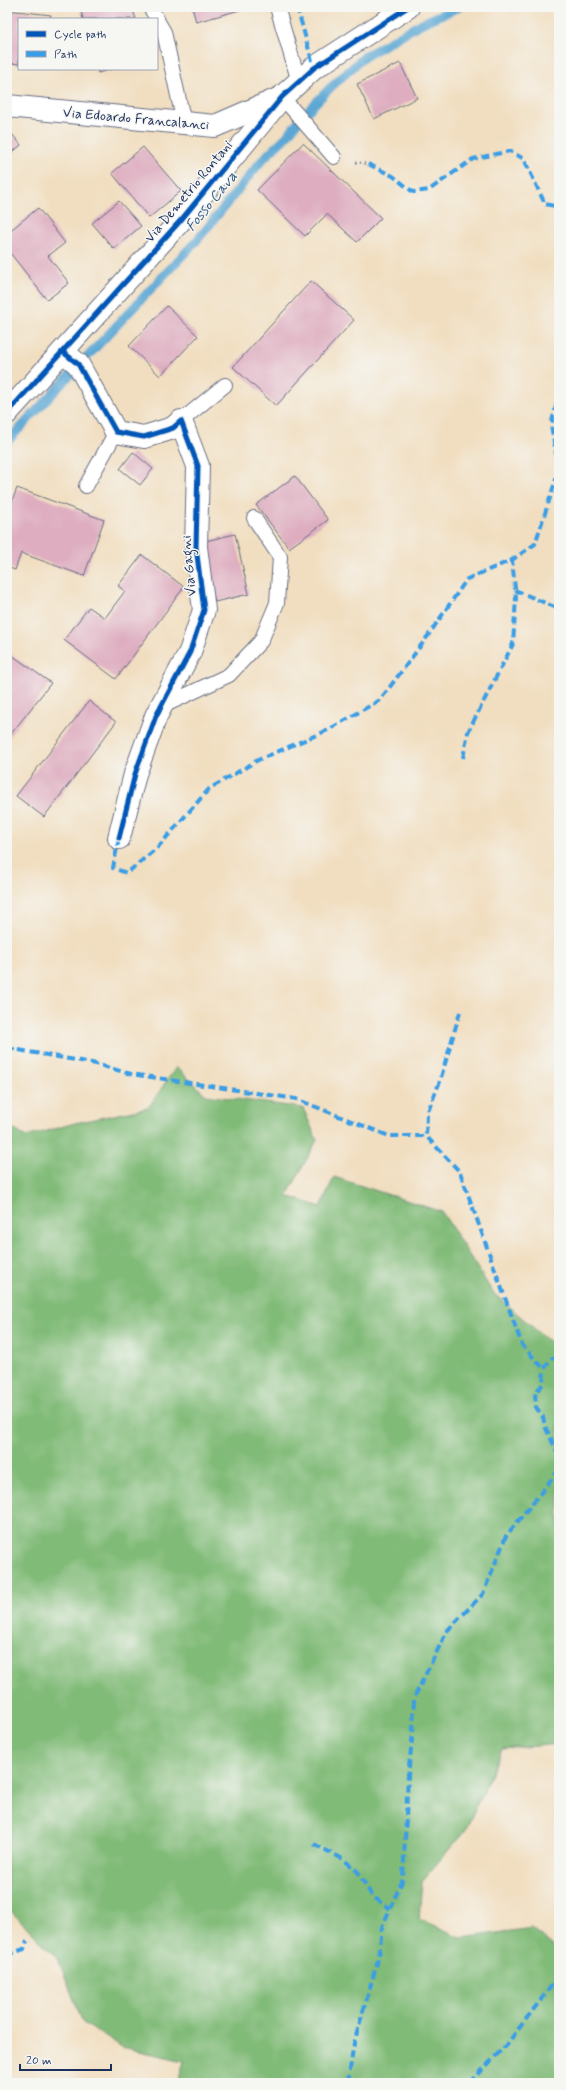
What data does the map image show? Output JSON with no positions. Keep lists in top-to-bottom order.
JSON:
{
  "streets": {
    "street": ["Via Edoardo Francalanci", "Via Demetrio Rontani", "Via Gagni"]
  },
  "crossings": [
    ["Via Edoardo Francalanci", "Via Demetrio Rontani"]
  ],
  "water": ["Fosso Cava"],
  "legend": ["Cycle path", "Path"],
  "scale_bar": "20 m"
}
